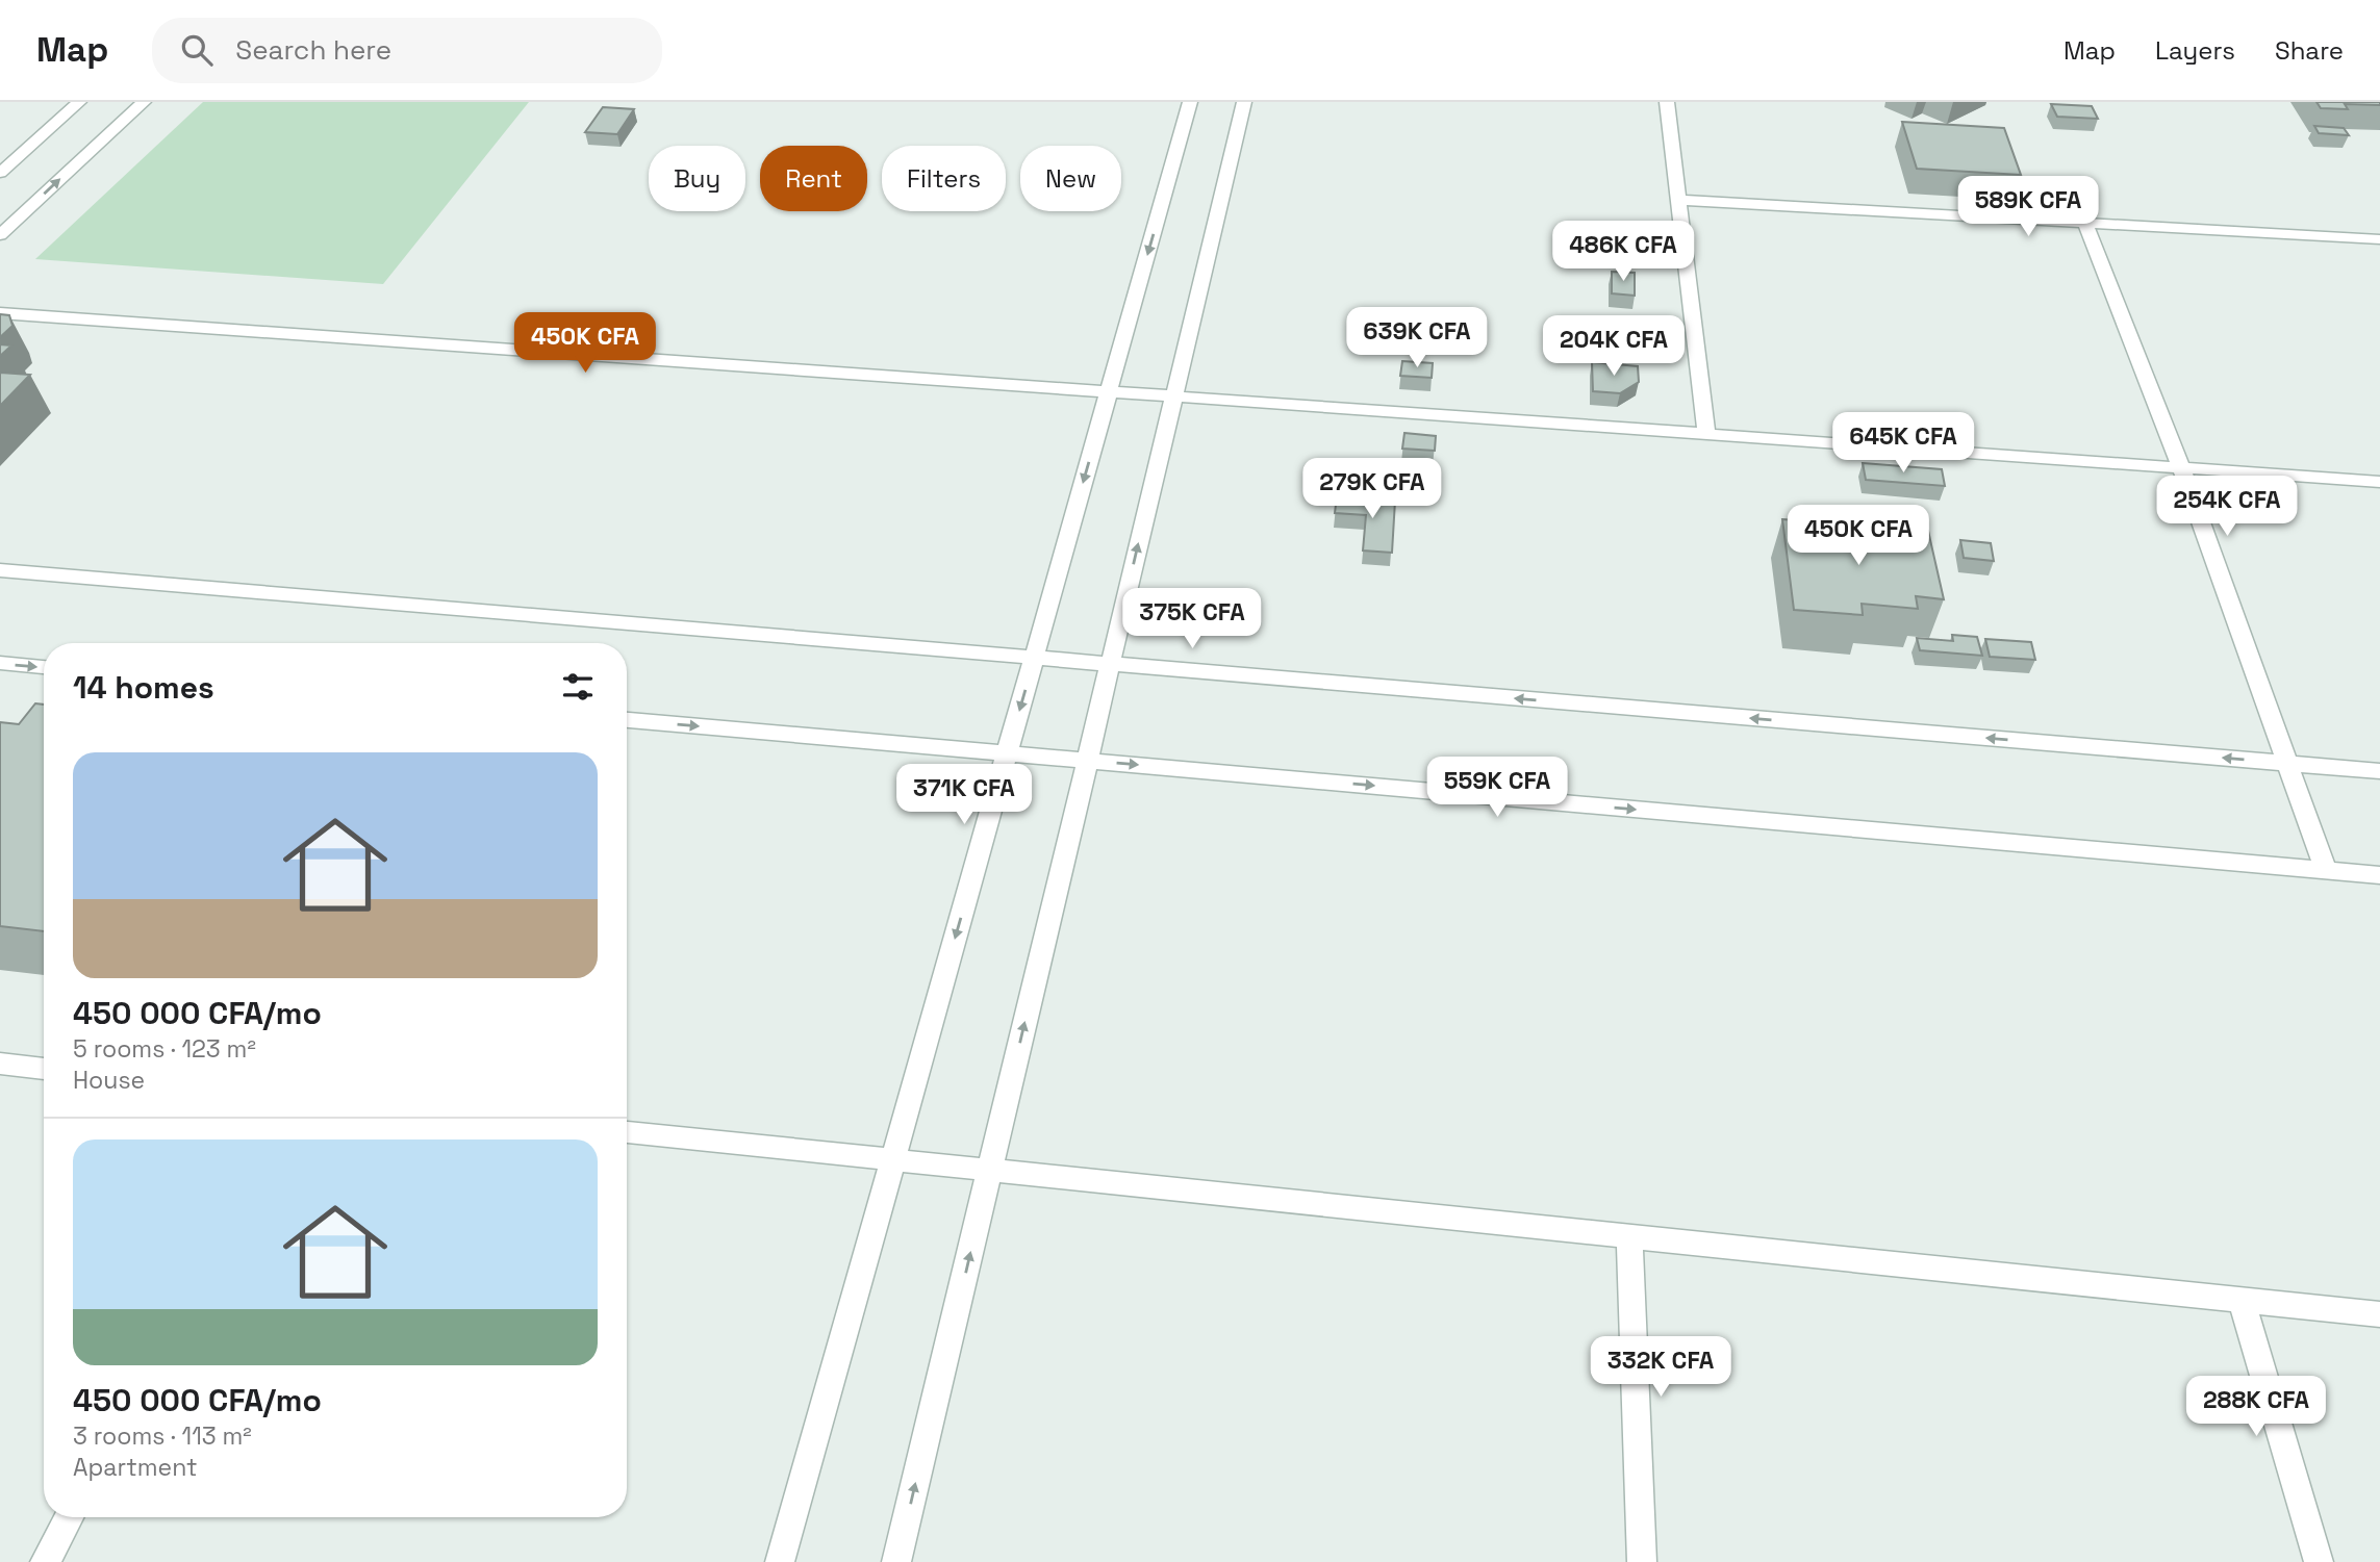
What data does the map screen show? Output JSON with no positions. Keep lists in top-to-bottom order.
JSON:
{
  "page": {
    "header": "Map",
    "search": "Search here",
    "nav": ["Map", "Layers", "Share"],
    "chip": [
      "Buy",
      "Rent",
      "Filters",
      "New"
    ],
    "price": [
      "589K CFA",
      "486K CFA",
      "639K CFA",
      "450K CFA",
      "204K CFA",
      "645K CFA",
      "279K CFA",
      "254K CFA",
      "450K CFA",
      "375K CFA",
      "559K CFA",
      "371K CFA",
      "332K CFA",
      "288K CFA"
    ],
    "heading": "14 homes",
    "list": [
      {
        "name": "450 000 CFA/mo",
        "note": "5 rooms · 123 m² · House"
      },
      {
        "name": "450 000 CFA/mo",
        "note": "3 rooms · 113 m² · Apartment"
      }
    ]
  }
}
